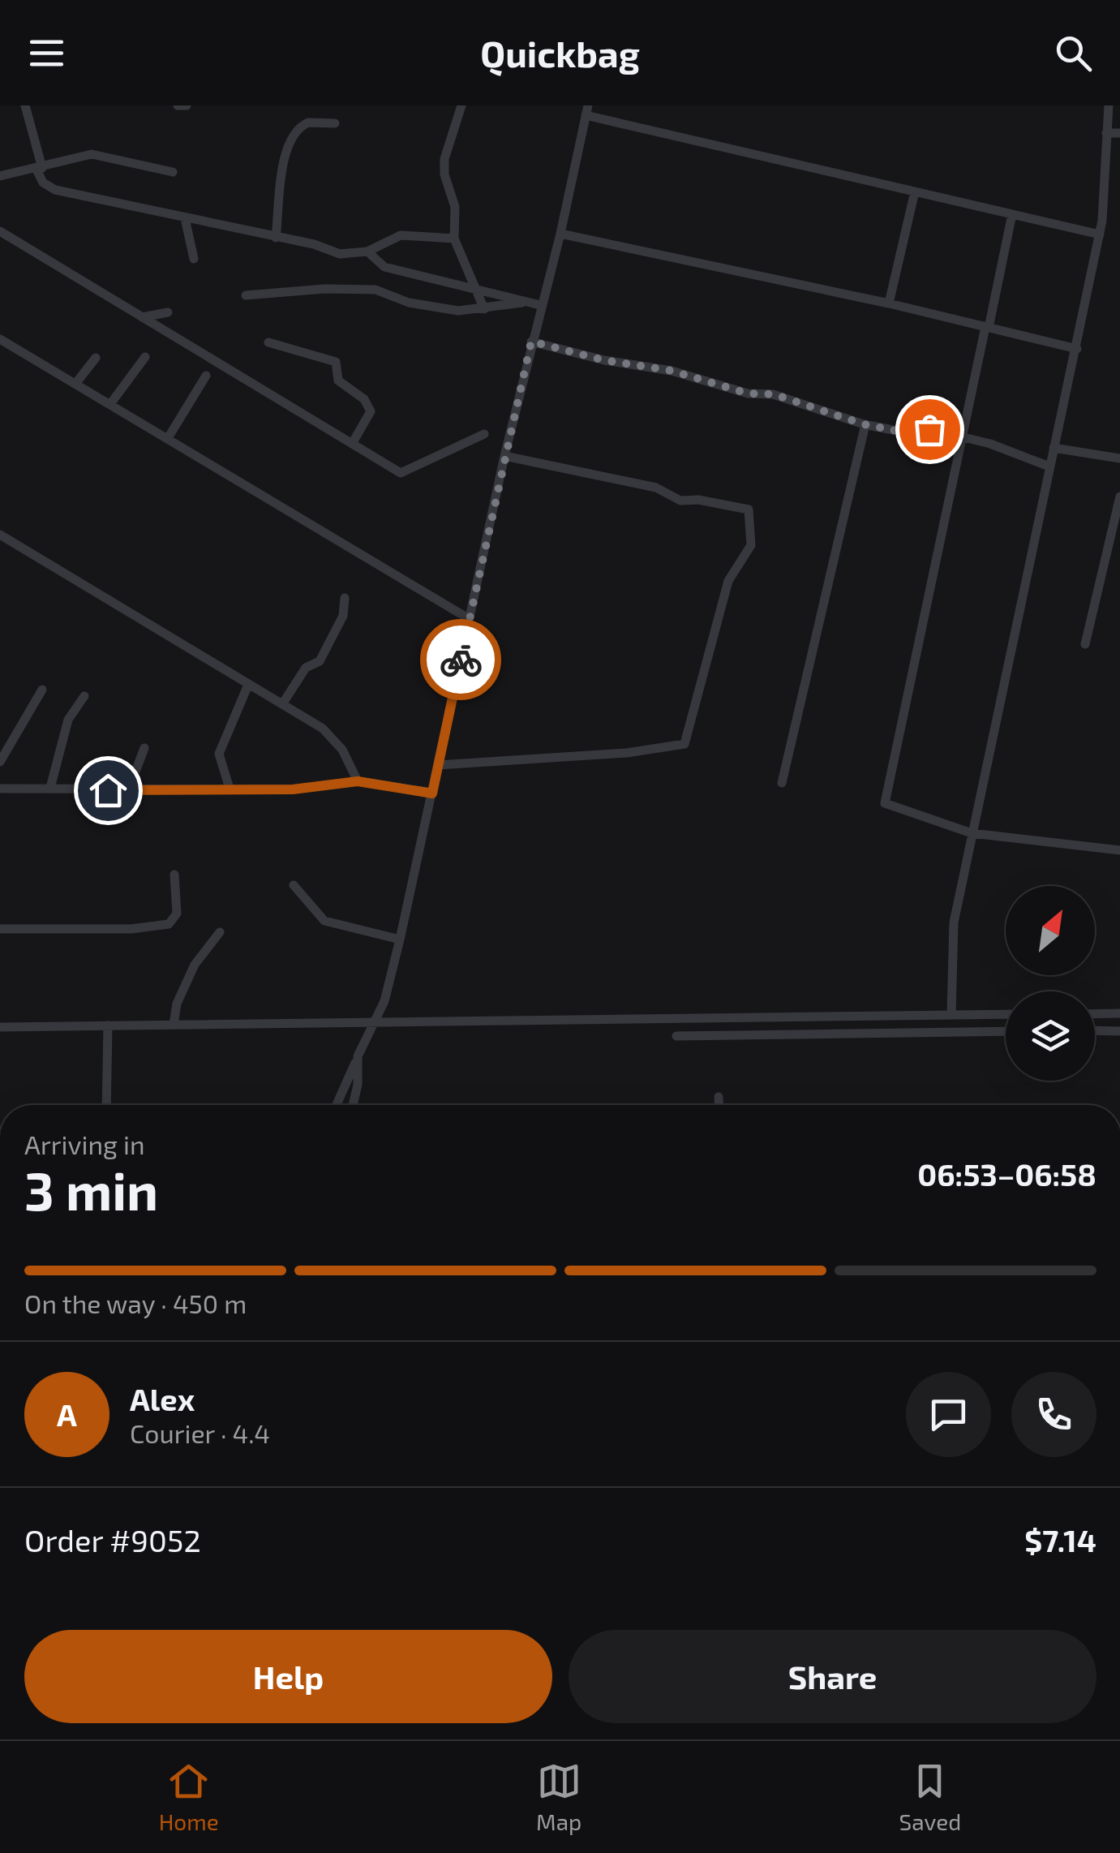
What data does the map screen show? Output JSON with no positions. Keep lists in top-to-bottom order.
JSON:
{
  "north": "top right",
  "page": {
    "header": "Quickbag",
    "heading": ["3 min", "Arriving in", "06:53–06:58"],
    "panel": [
      "Alex",
      "Courier · 4.4",
      "Order #9052",
      "$7.14"
    ],
    "bar": "On the way · 450 m",
    "round": "A",
    "buttons": ["Help", "Share"],
    "tabs": ["Home", "Map", "Saved"]
  }
}
